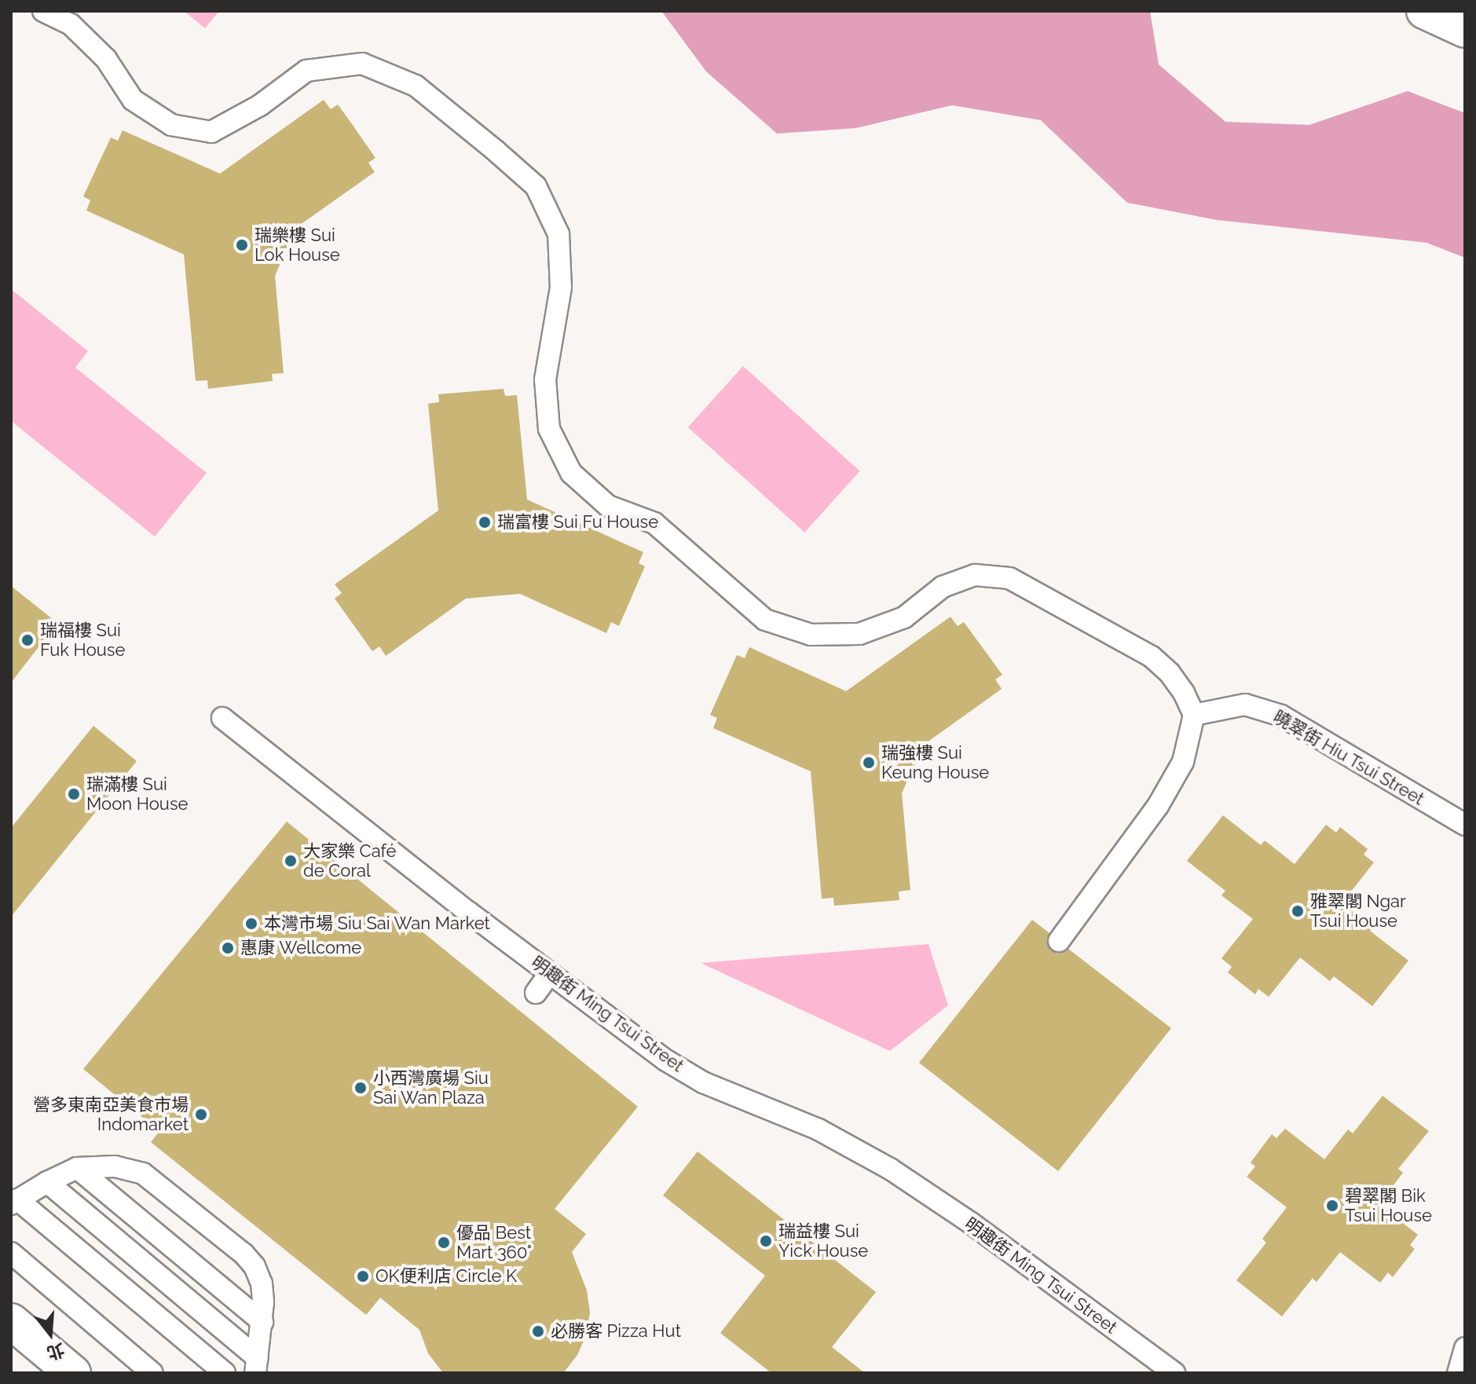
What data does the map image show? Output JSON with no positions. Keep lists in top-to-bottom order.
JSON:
{
  "streets": {
    "lane": ["曉翠街 Hiu Tsui Street", "明趣街 Ming Tsui Street"]
  },
  "places": [
    "瑞樂樓 Sui Lok House",
    "瑞富樓 Sui Fu House",
    "瑞福樓 Sui Fuk House",
    "瑞強樓 Sui Keung House",
    "瑞滿樓 Sui Moon House",
    "大家樂 Café de Coral",
    "雅翠閣 Ngar Tsui House",
    "本灣市場 Siu Sai Wan Market",
    "惠康 Wellcome",
    "小西灣廣場 Siu Sai Wan Plaza",
    "營多東南亞美食市場 Indomarket",
    "碧翠閣 Bik Tsui House",
    "瑞益樓 Sui Yick House",
    "優品 Best Mart 360°",
    "OK便利店 Circle K",
    "必勝客 Pizza Hut"
  ],
  "north": "bottom"
}
